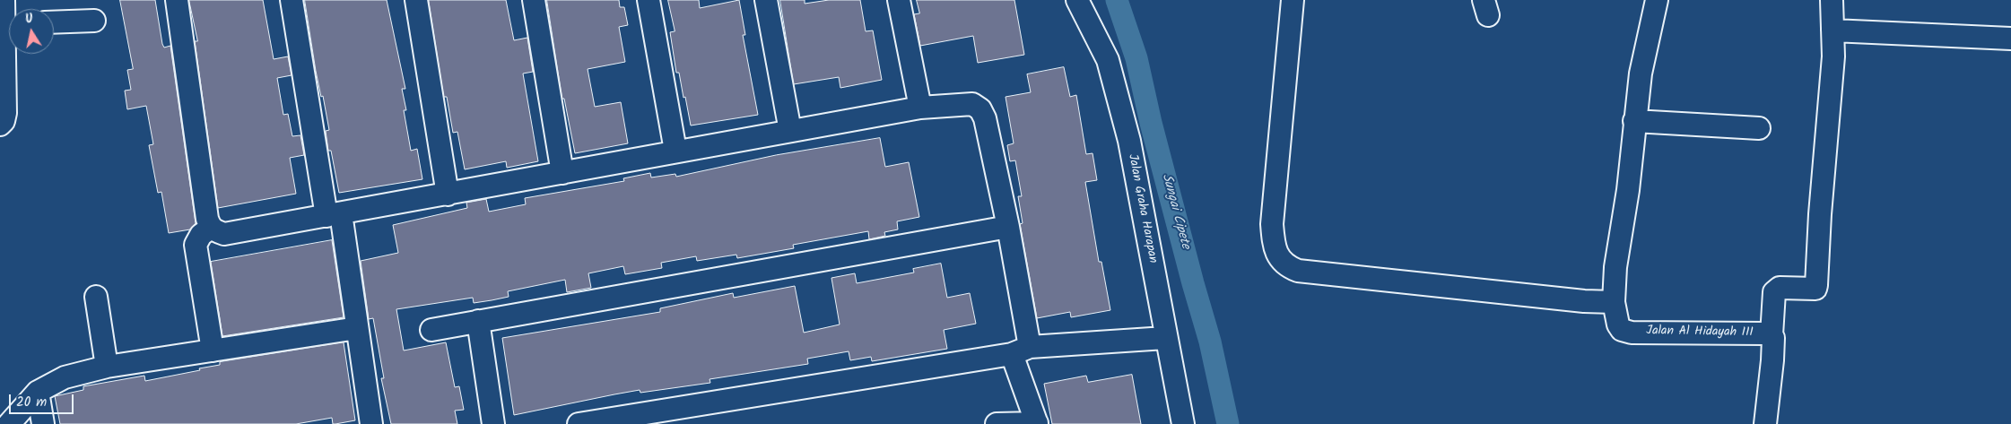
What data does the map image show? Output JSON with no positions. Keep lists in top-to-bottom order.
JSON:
{
  "streets": {
    "street": ["Jalan Graha Harapan", "Jalan Al Hidayah III"]
  },
  "water": ["Sungai Cipete"],
  "scale_bar": "20 m",
  "north": "top"
}
